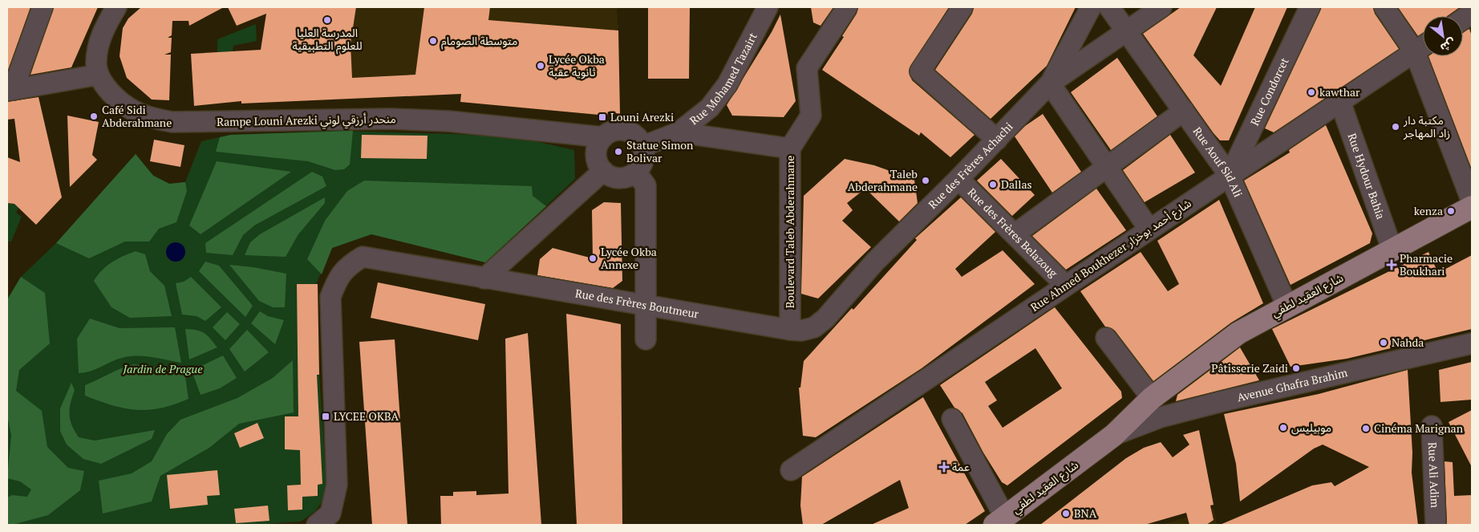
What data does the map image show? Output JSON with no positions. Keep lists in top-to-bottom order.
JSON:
{
  "streets": {
    "main road": ["شارع العقيد لطفي"],
    "street": [
      "Rue Mohamed Tazairt",
      "Rue Condorcet",
      "Rampe Louni Arezki منحدر أرزقي لوني",
      "Rue Aouf Sid Ali",
      "Rue des Frères Achachi",
      "Rue Hydour Bahia",
      "Boulevard Taleb Abderahmane",
      "Rue des Frères Belazoug",
      "Rue Ahmed Boukhezer شارع أحمد بوخزار",
      "Rue des Frères Boutmeur",
      "Avenue Ghafra Brahim",
      "Rue Ali Adim"
    ]
  },
  "crossings": [
    ["Rue Mohamed Tazairt", "Rampe Louni Arezki منحدر أرزقي لوني"],
    ["Rue Condorcet", "Rue Aouf Sid Ali"],
    ["Rue Condorcet", "Rue Ahmed Boukhezer شارع أحمد بوخزار"],
    ["Rue Aouf Sid Ali", "Rue des Frères Achachi"],
    ["Rue Aouf Sid Ali", "Rue Ahmed Boukhezer شارع أحمد بوخزار"],
    ["Rue Aouf Sid Ali", "شارع العقيد لطفي"],
    ["Rue des Frères Achachi", "Boulevard Taleb Abderahmane"],
    ["Rue des Frères Achachi", "Rue des Frères Belazoug"],
    ["Rue des Frères Achachi", "Rue des Frères Boutmeur"],
    ["Rue Hydour Bahia", "Rue Ahmed Boukhezer شارع أحمد بوخزار"],
    ["Rue Hydour Bahia", "شارع العقيد لطفي"],
    ["Boulevard Taleb Abderahmane", "Rue des Frères Boutmeur"],
    ["Rue des Frères Belazoug", "Rue Ahmed Boukhezer شارع أحمد بوخزار"],
    ["شارع العقيد لطفي", "Avenue Ghafra Brahim"]
  ],
  "parks": ["Jardin de Prague"],
  "places": {
    "other": [
      "المدرسة العليا للعلوم التطبيقية",
      "متوسطة الصومام",
      "Lycée Okba ثانوية عقبة",
      "kawthar",
      "Café Sidi Abderahmane",
      "مكتبة دار زاد المهاجر",
      "Statue Simon Bolivar",
      "Taleb Abderahmane",
      "Dallas",
      "kenza",
      "Lycée Okba Annexe",
      "Nahda",
      "Pâtisserie Zaidi",
      "موبيليس",
      "Cinéma Marignan",
      "BNA"
    ],
    "transit": ["Louni Arezki", "LYCEE OKBA"],
    "health": ["Pharmacie Boukhari", "عمة"]
  },
  "north": "bottom right"
}
